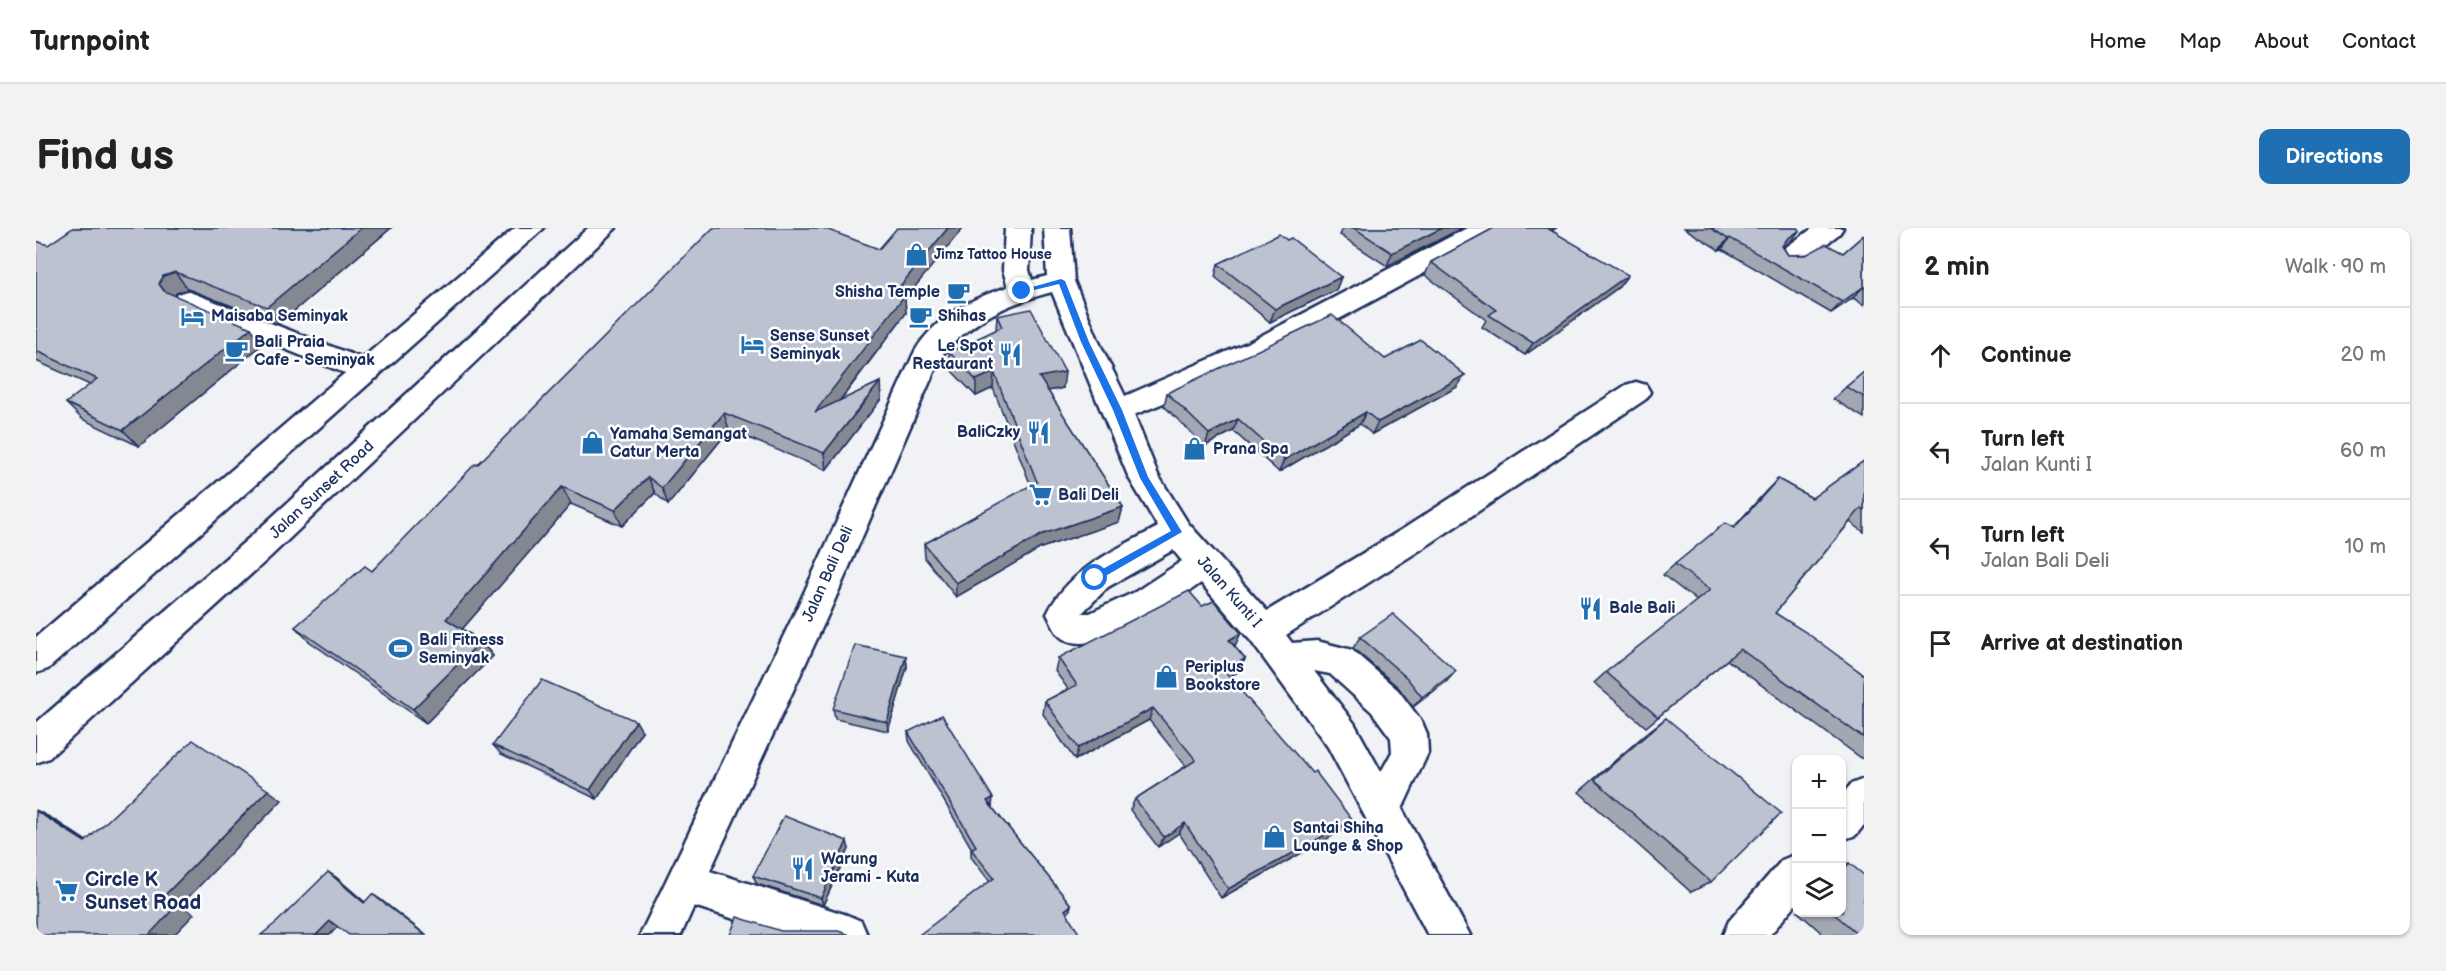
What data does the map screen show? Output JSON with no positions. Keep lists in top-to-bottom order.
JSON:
{
  "streets": {
    "main road": ["Jalan Sunset Road", "Jalan Bali Deli", "Jalan Kunti I"]
  },
  "crossings": [
    ["Jalan Bali Deli", "Jalan Kunti I"]
  ],
  "places": {
    "shop": [
      "Jimz Tattoo House",
      "Yamaha Semangat Catur Merta",
      "Prana Spa",
      "Periplus Bookstore",
      "Santai Shiha Lounge & Shop"
    ],
    "cafe": ["Shisha Temple", "Shihas", "Bali Praia Cafe - Seminyak"],
    "hotel": ["Maisaba Seminyak", "Sense Sunset Seminyak"],
    "restaurant": [
      "Le Spot Restaurant",
      "BaliCzky",
      "Bale Bali",
      "Warung Jerami - Kuta"
    ],
    "supermarket": ["Bali Deli", "Circle K Sunset Road"],
    "sports": ["Bali Fitness Seminyak"]
  },
  "page": {
    "header": "Turnpoint",
    "nav": [
      "Home",
      "Map",
      "About",
      "Contact"
    ],
    "buttons": "Directions",
    "title": "Find us",
    "heading": ["2 min", "Walk · 90 m"],
    "list": [
      ["Continue", "20 m"],
      ["Turn left", "Jalan Kunti I", "60 m"],
      ["Turn left", "Jalan Bali Deli", "10 m"],
      "Arrive at destination"
    ],
    "map_buttons": ["+", "−"]
  }
}
